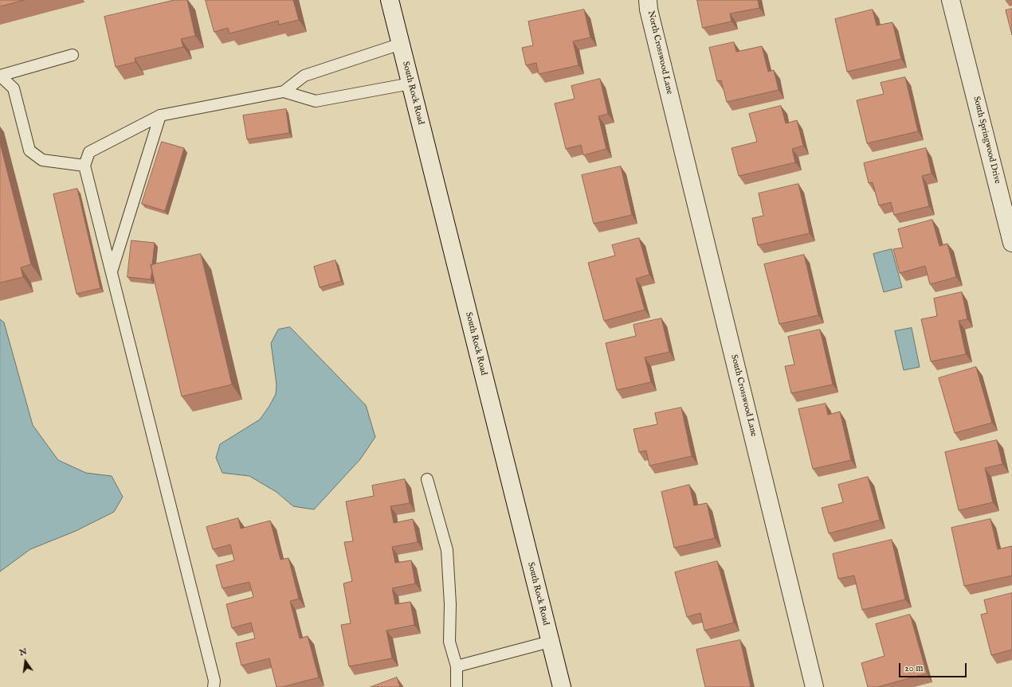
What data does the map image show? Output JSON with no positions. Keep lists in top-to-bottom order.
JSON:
{
  "streets": {
    "street": [
      "North Crosswood Lane",
      "South Rock Road",
      "South Springwood Drive",
      "South Crosswood Lane"
    ]
  },
  "crossings": [
    ["North Crosswood Lane", "South Crosswood Lane"]
  ],
  "scale_bar": "20 m",
  "north": "top"
}
